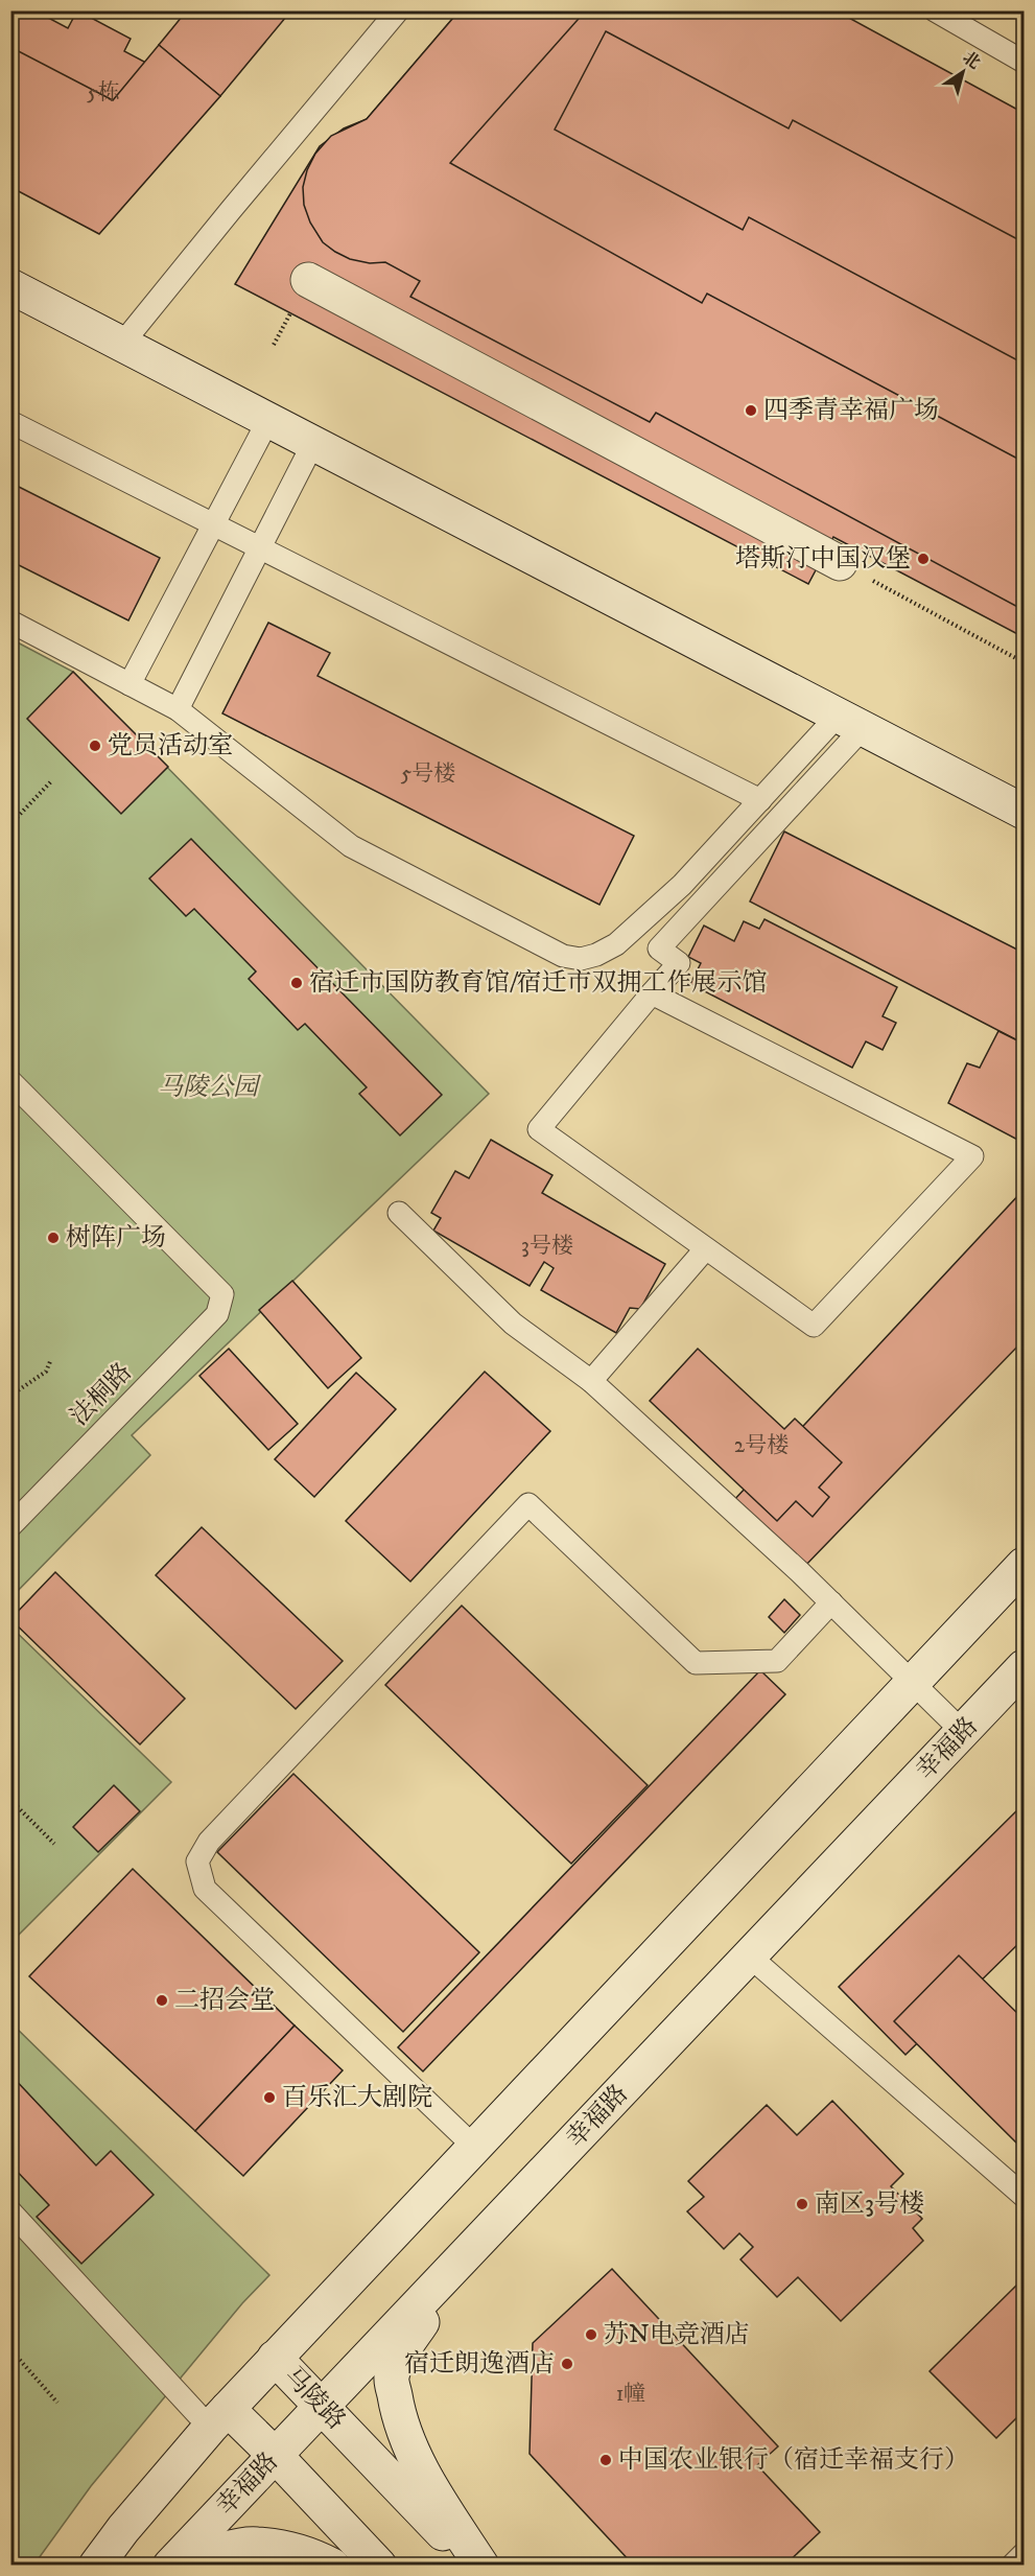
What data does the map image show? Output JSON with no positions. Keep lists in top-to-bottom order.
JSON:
{
  "streets": {
    "main road": ["幸福路", "马陵路"],
    "lane": ["法桐路"]
  },
  "crossings": [
    ["幸福路", "马陵路"]
  ],
  "parks": ["马陵公园"],
  "places": [
    "四季青幸福广场",
    "塔斯汀中国汉堡",
    "党员活动室",
    "宿迁市国防教育馆/宿迁市双拥工作展示馆",
    "树阵广场",
    "二招会堂",
    "百乐汇大剧院",
    "南区3号楼",
    "苏N电竞酒店",
    "宿迁朗逸酒店",
    "中国农业银行（宿迁幸福支行）"
  ],
  "house_numbers": [
    "5栋",
    "5号楼",
    "3号楼",
    "2号楼",
    "1幢"
  ],
  "north": "top right"
}
